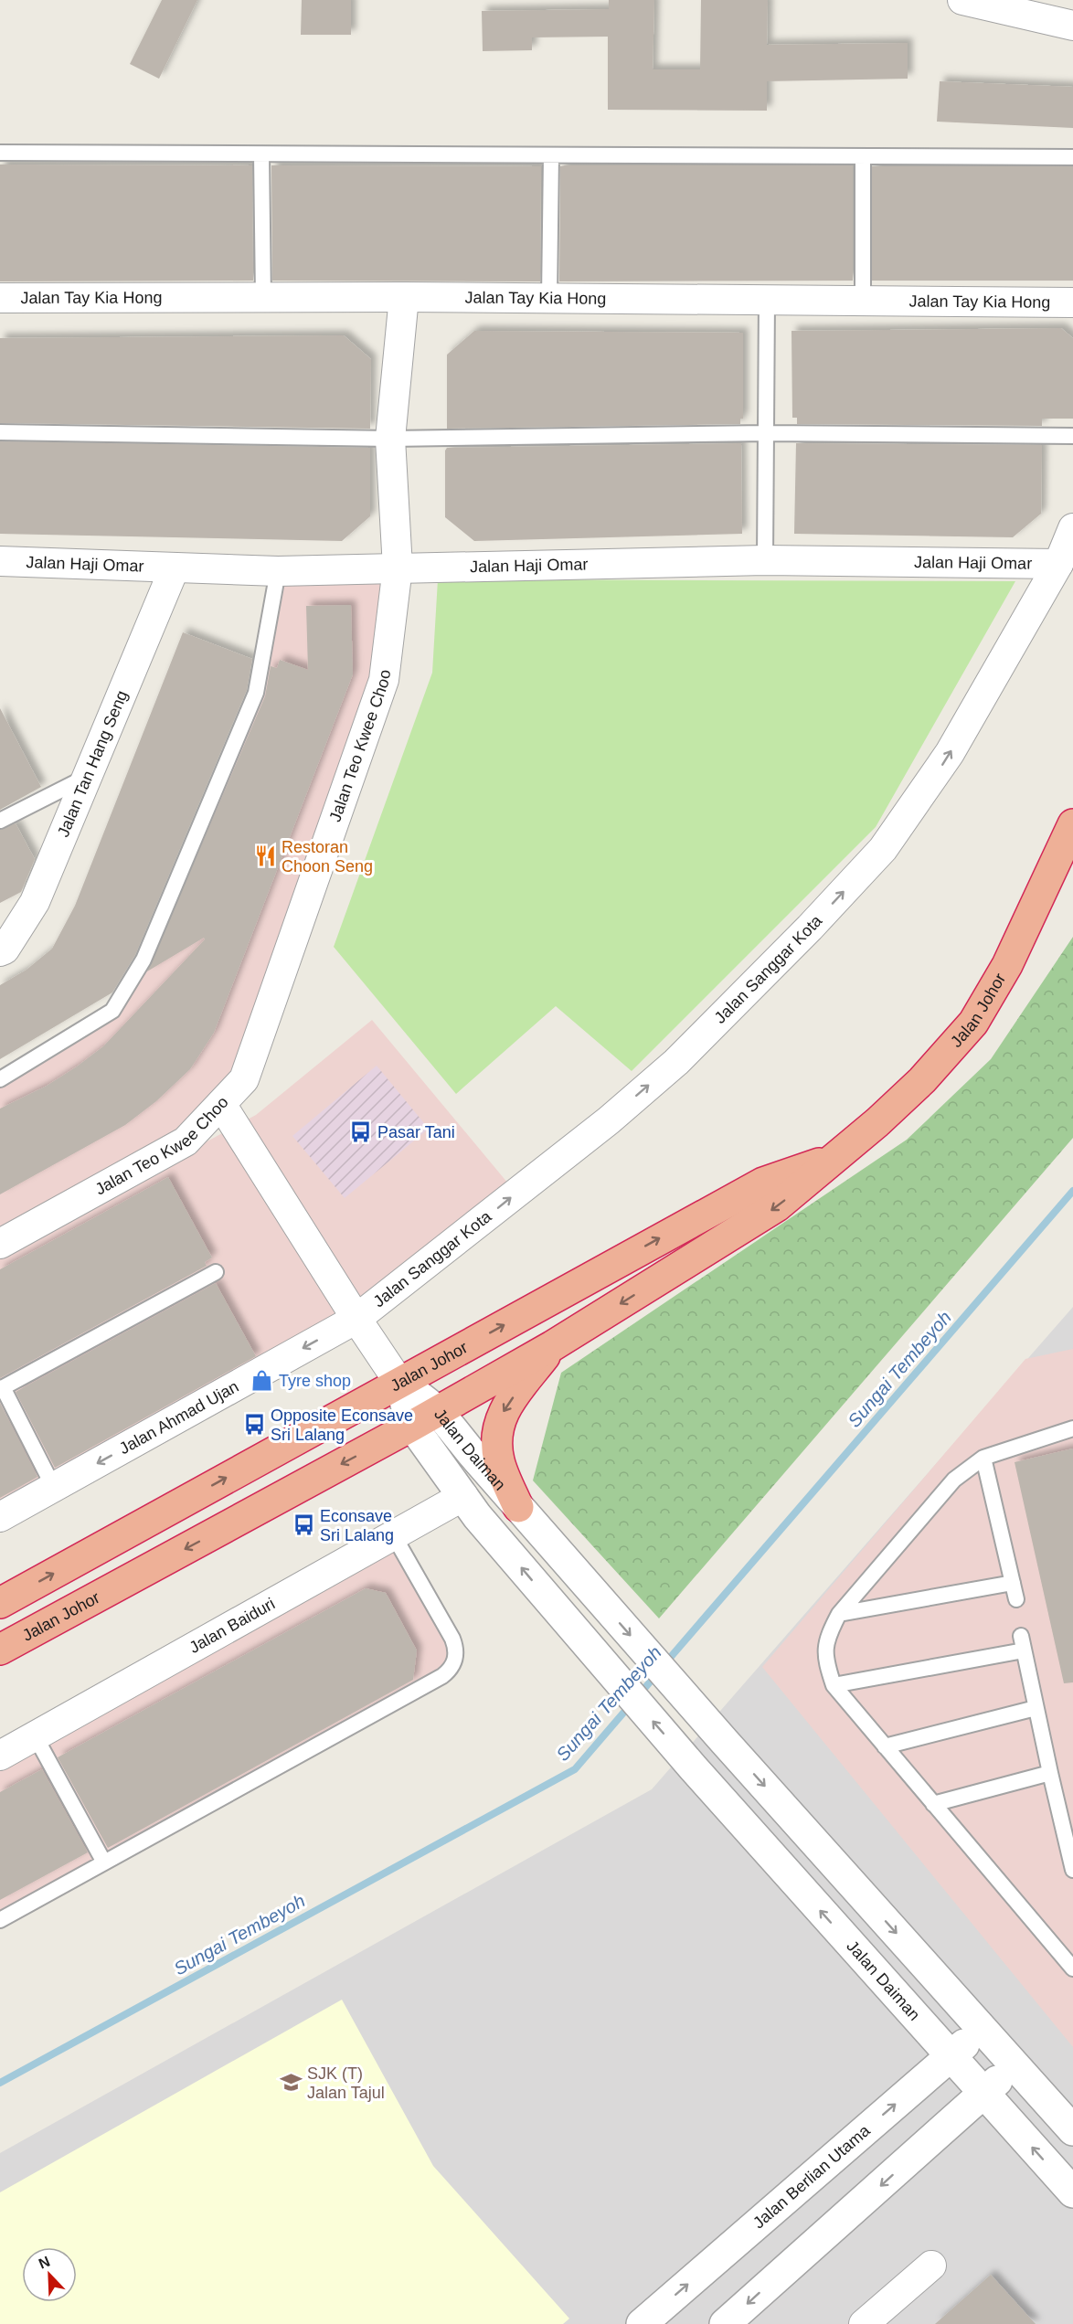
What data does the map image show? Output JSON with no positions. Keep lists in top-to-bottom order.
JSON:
{
  "streets": {
    "highway": ["Jalan Johor"],
    "street": [
      "Jalan Tay Kia Hong",
      "Jalan Haji Omar",
      "Jalan Teo Kwee Choo",
      "Jalan Tan Hang Seng",
      "Jalan Sanggar Kota",
      "Jalan Ahmad Ujan",
      "Jalan Daiman",
      "Jalan Baiduri",
      "Jalan Berlian Utama"
    ]
  },
  "crossings": [
    ["Jalan Tay Kia Hong", "Jalan Teo Kwee Choo"],
    ["Jalan Haji Omar", "Jalan Teo Kwee Choo"],
    ["Jalan Haji Omar", "Jalan Tan Hang Seng"],
    ["Jalan Haji Omar", "Jalan Sanggar Kota"],
    ["Jalan Sanggar Kota", "Jalan Ahmad Ujan"],
    ["Jalan Johor", "Jalan Daiman"],
    ["Jalan Daiman", "Jalan Baiduri"],
    ["Jalan Daiman", "Jalan Berlian Utama"]
  ],
  "one_way": ["Jalan Sanggar Kota", "Jalan Ahmad Ujan"],
  "water": ["Sungai Tembeyoh"],
  "places": {
    "restaurant": ["Restoran Choon Seng"],
    "bus stop": ["Pasar Tani", "Opposite Econsave Sri Lalang", "Econsave Sri Lalang"],
    "shop": ["Tyre shop"],
    "school or university": ["SJK (T) Jalan Tajul"]
  },
  "north": "top left"
}
